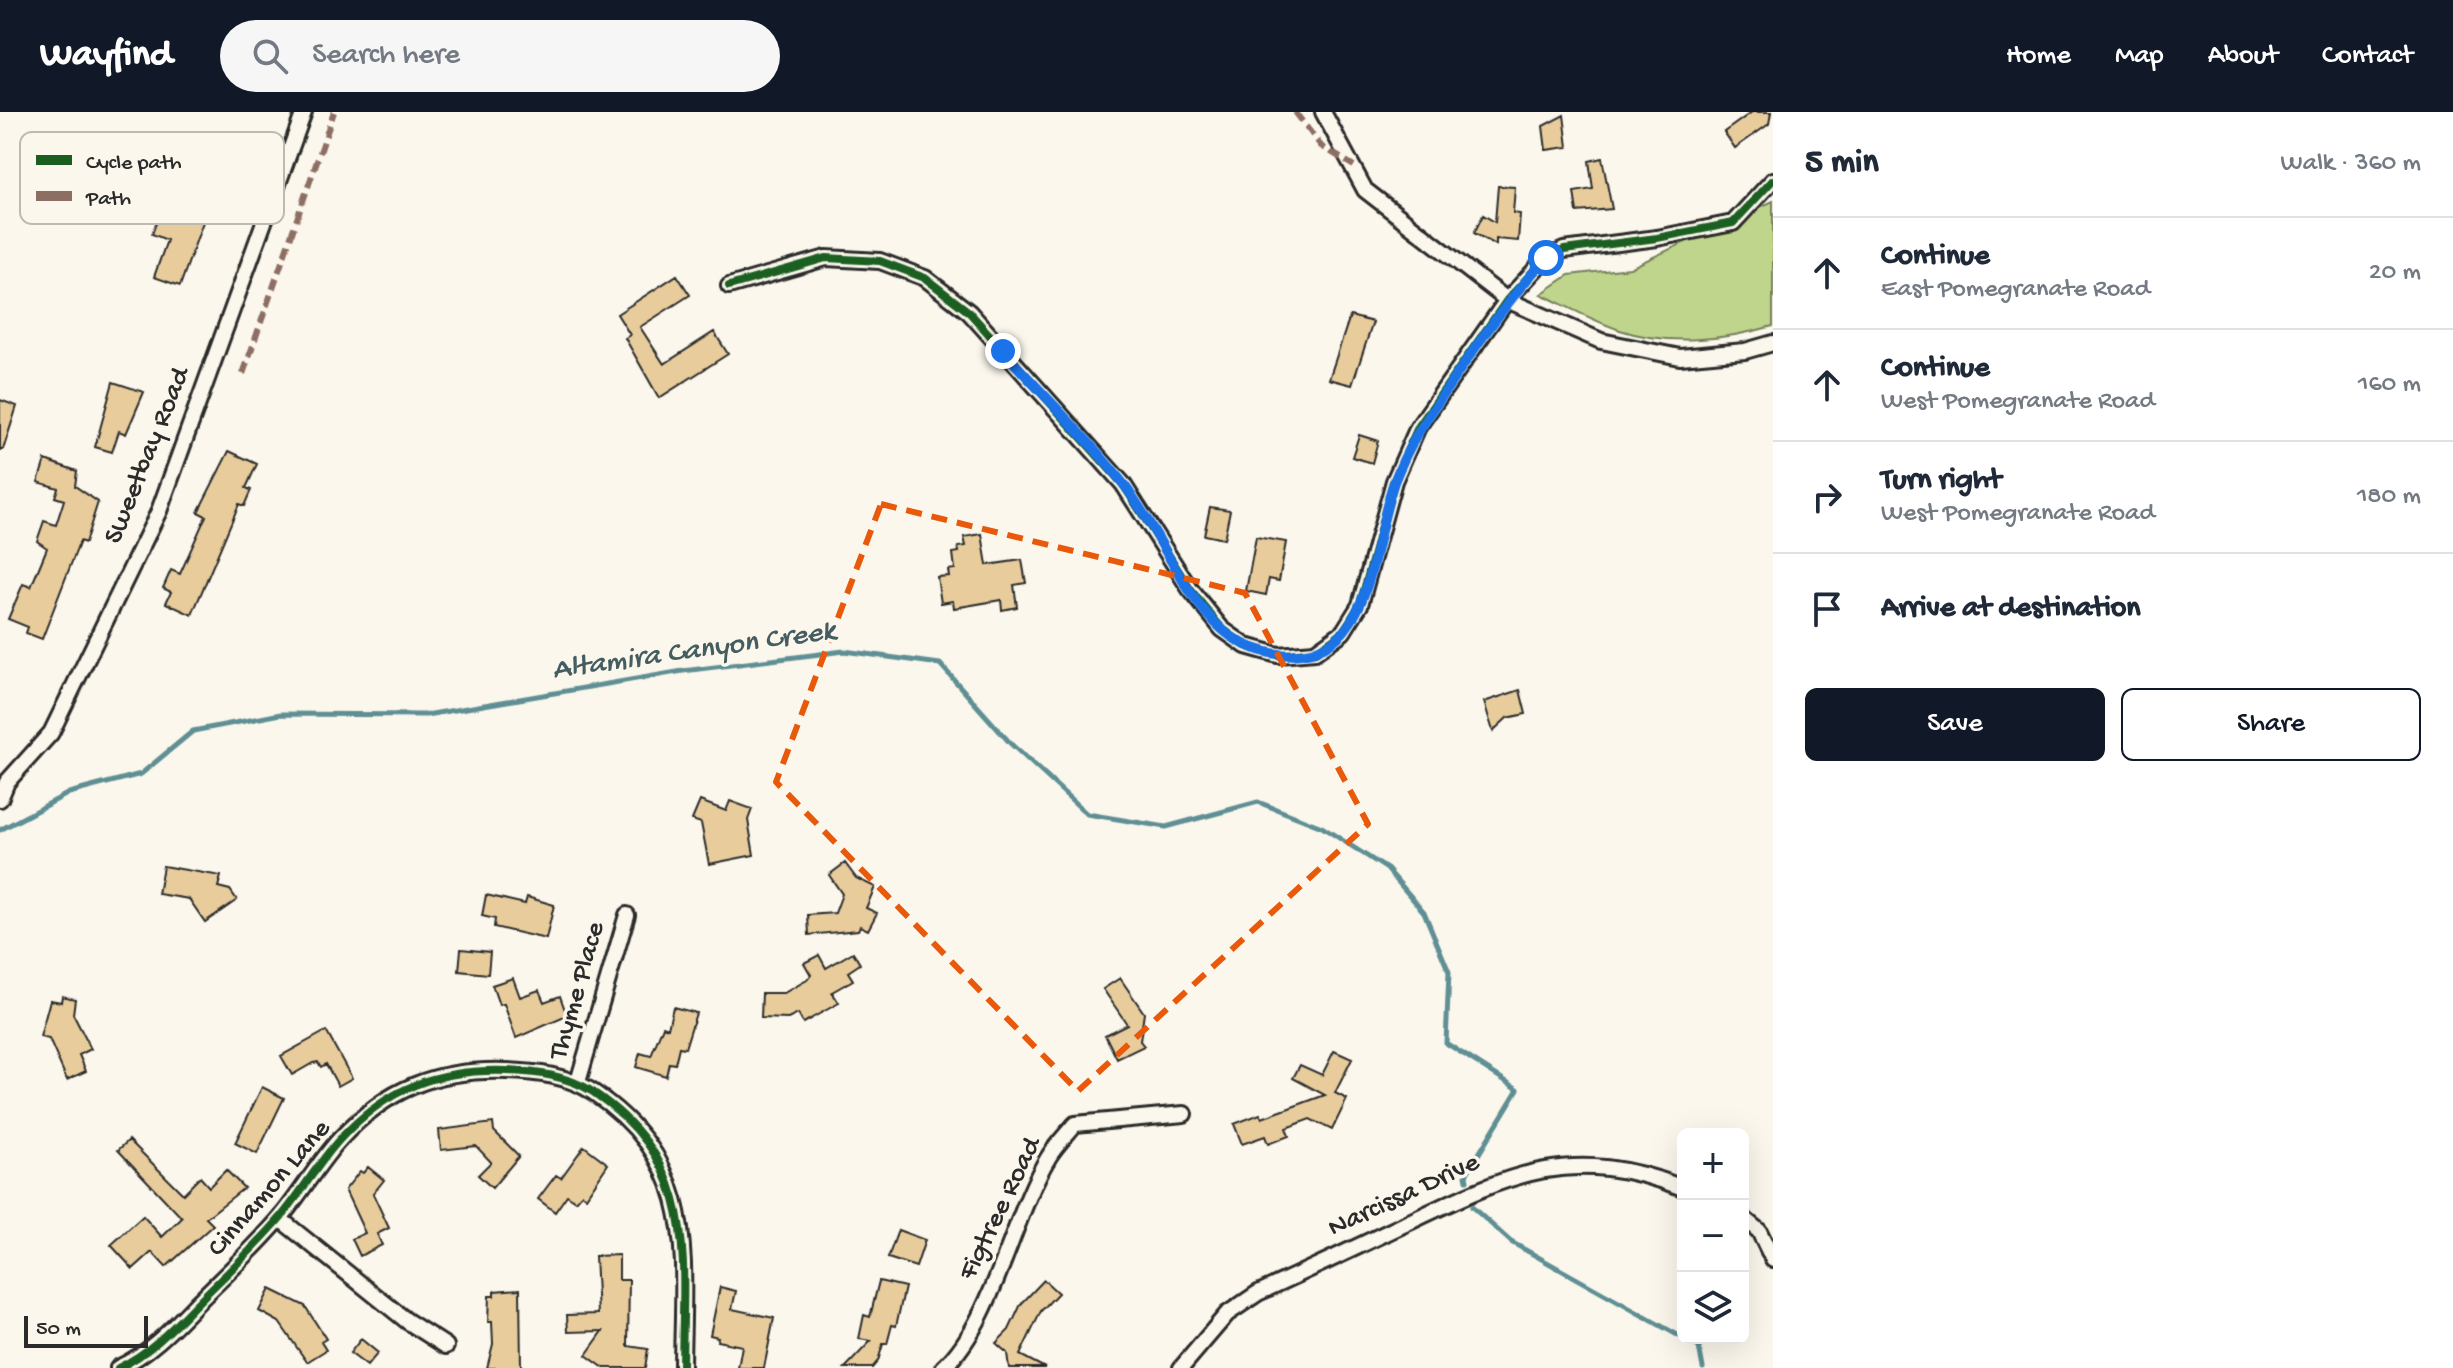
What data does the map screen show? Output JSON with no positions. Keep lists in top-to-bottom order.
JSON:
{
  "streets": {
    "street": [
      "Sweetbay Road",
      "Thyme Place",
      "Cinnamon Lane",
      "Narcissa Drive",
      "Figtree Road"
    ]
  },
  "crossings": [
    ["Thyme Place", "Cinnamon Lane"]
  ],
  "water": ["Altamira Canyon Creek"],
  "legend": ["Cycle path", "Path"],
  "scale_bar": "50 m",
  "page": {
    "header": "Wayfind",
    "search": "Search here",
    "nav": [
      "Home",
      "Map",
      "About",
      "Contact"
    ],
    "heading": ["5 min", "Walk · 360 m"],
    "list": [
      ["Continue", "East Pomegranate Road", "20 m"],
      ["Continue", "West Pomegranate Road", "160 m"],
      ["Turn right", "West Pomegranate Road", "180 m"],
      "Arrive at destination"
    ],
    "buttons": ["Save", "Share"],
    "map_buttons": ["+", "−"],
    "scale": "50 m"
  }
}
